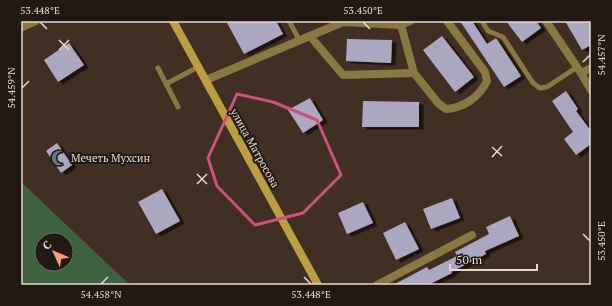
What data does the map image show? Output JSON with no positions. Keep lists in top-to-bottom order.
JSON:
{
  "streets": {
    "main road": ["улица Матросова"]
  },
  "places": {
    "mosque": ["Мечеть Мухсин"]
  },
  "scale_bar": "50 m",
  "north": "top left",
  "coordinates": [
    "53.448°E",
    "53.450°E",
    "54.457°N",
    "54.459°N",
    "54.458°N"
  ]
}
